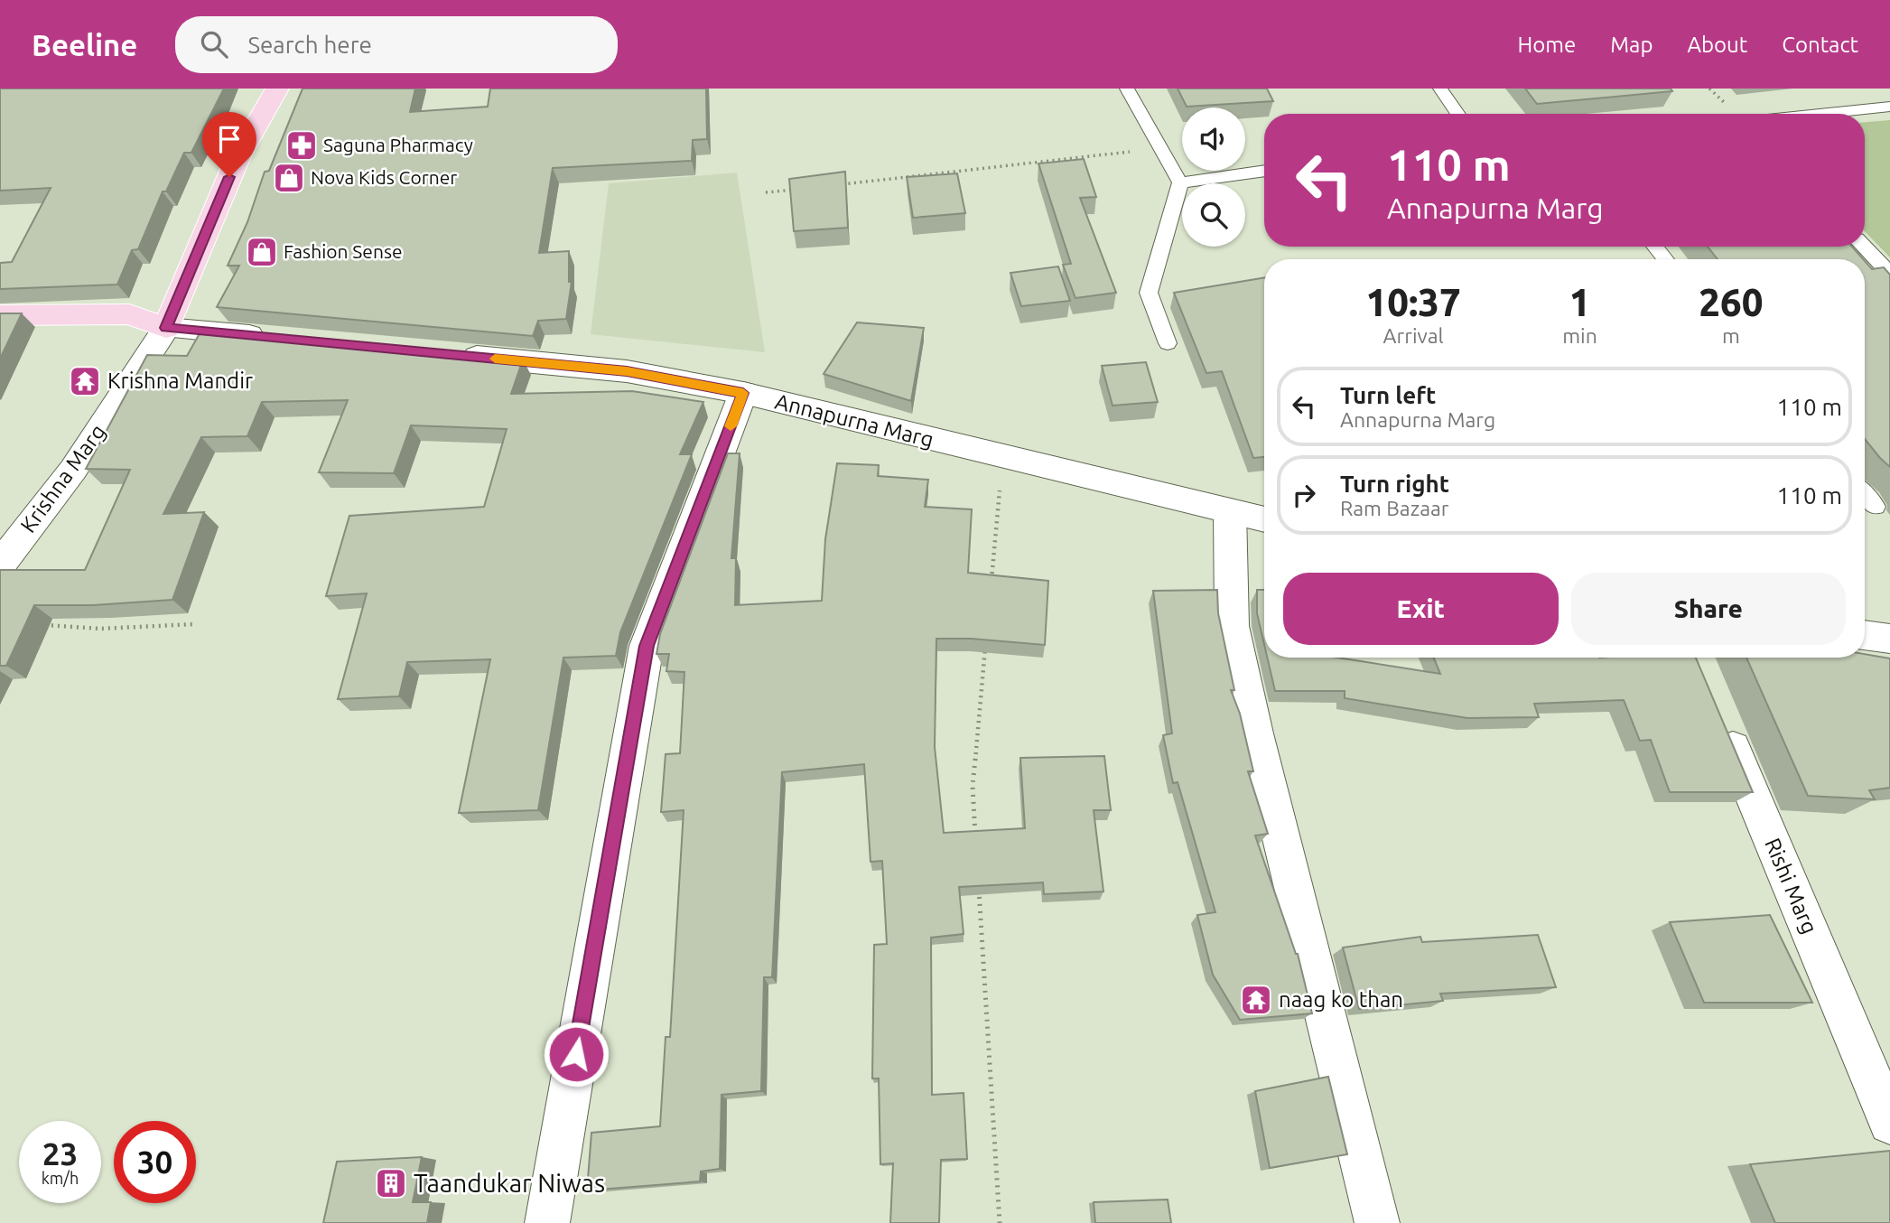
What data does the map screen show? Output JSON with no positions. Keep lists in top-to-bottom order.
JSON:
{
  "streets": {
    "street": ["Annapurna Marg", "Krishna Marg", "Rishi Marg"]
  },
  "places": {
    "pharmacy": ["Saguna Pharmacy"],
    "shop": ["Nova Kids Corner", "Fashion Sense"],
    "temple": ["Krishna Mandir", "naag ko than"],
    "building": ["Taandukar Niwas"]
  },
  "page": {
    "header": "Beeline",
    "search": "Search here",
    "nav": [
      "Home",
      "Map",
      "About",
      "Contact"
    ],
    "turn": ["110 m", "Annapurna Marg"],
    "eta": [
      "10:37",
      "Arrival",
      "1",
      "min",
      "260",
      "m"
    ],
    "list": [
      {
        "name": "Turn left",
        "note": "Annapurna Marg",
        "value": "110 m"
      },
      {
        "name": "Turn right",
        "note": "Ram Bazaar",
        "value": "110 m"
      }
    ],
    "buttons": ["Exit", "Share"],
    "speed": "23 km/h",
    "limit": "30"
  }
}
